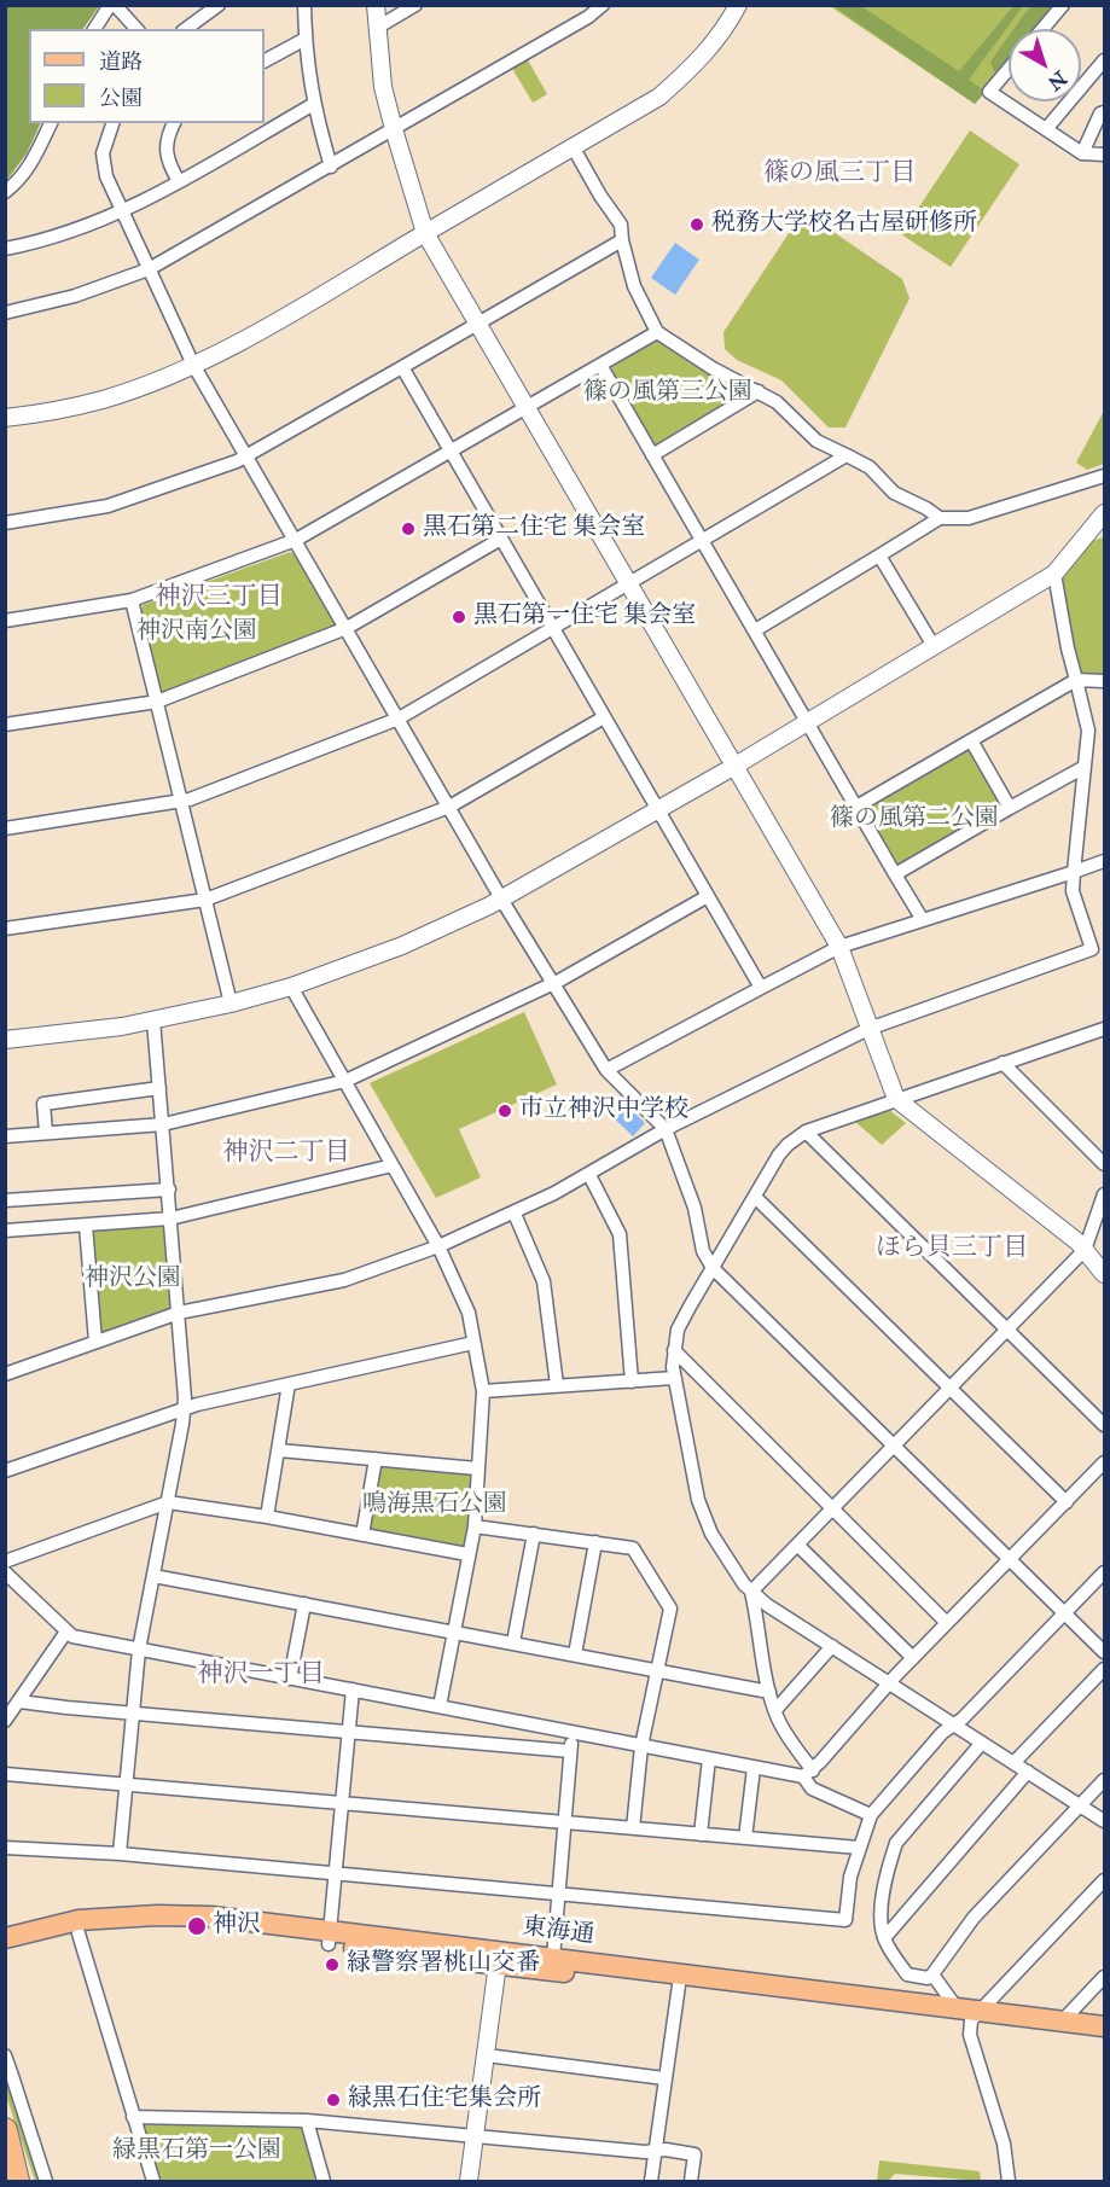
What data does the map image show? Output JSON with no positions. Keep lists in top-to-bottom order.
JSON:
{
  "streets": {
    "main road": ["東海通"]
  },
  "districts": [
    "篠の風三丁目",
    "神沢三丁目",
    "神沢二丁目",
    "ほら貝三丁目",
    "神沢一丁目"
  ],
  "parks": [
    "篠の風第三公園",
    "神沢南公園",
    "篠の風第二公園",
    "神沢公園",
    "鳴海黒石公園",
    "緑黒石第一公園"
  ],
  "places": [
    "税務大学校名古屋研修所",
    "黒石第二住宅 集会室",
    "黒石第一住宅 集会室",
    "市立神沢中学校",
    "神沢",
    "緑警察署桃山交番",
    "緑黒石住宅集会所"
  ],
  "legend": ["道路", "公園"],
  "north": "bottom right"
}
